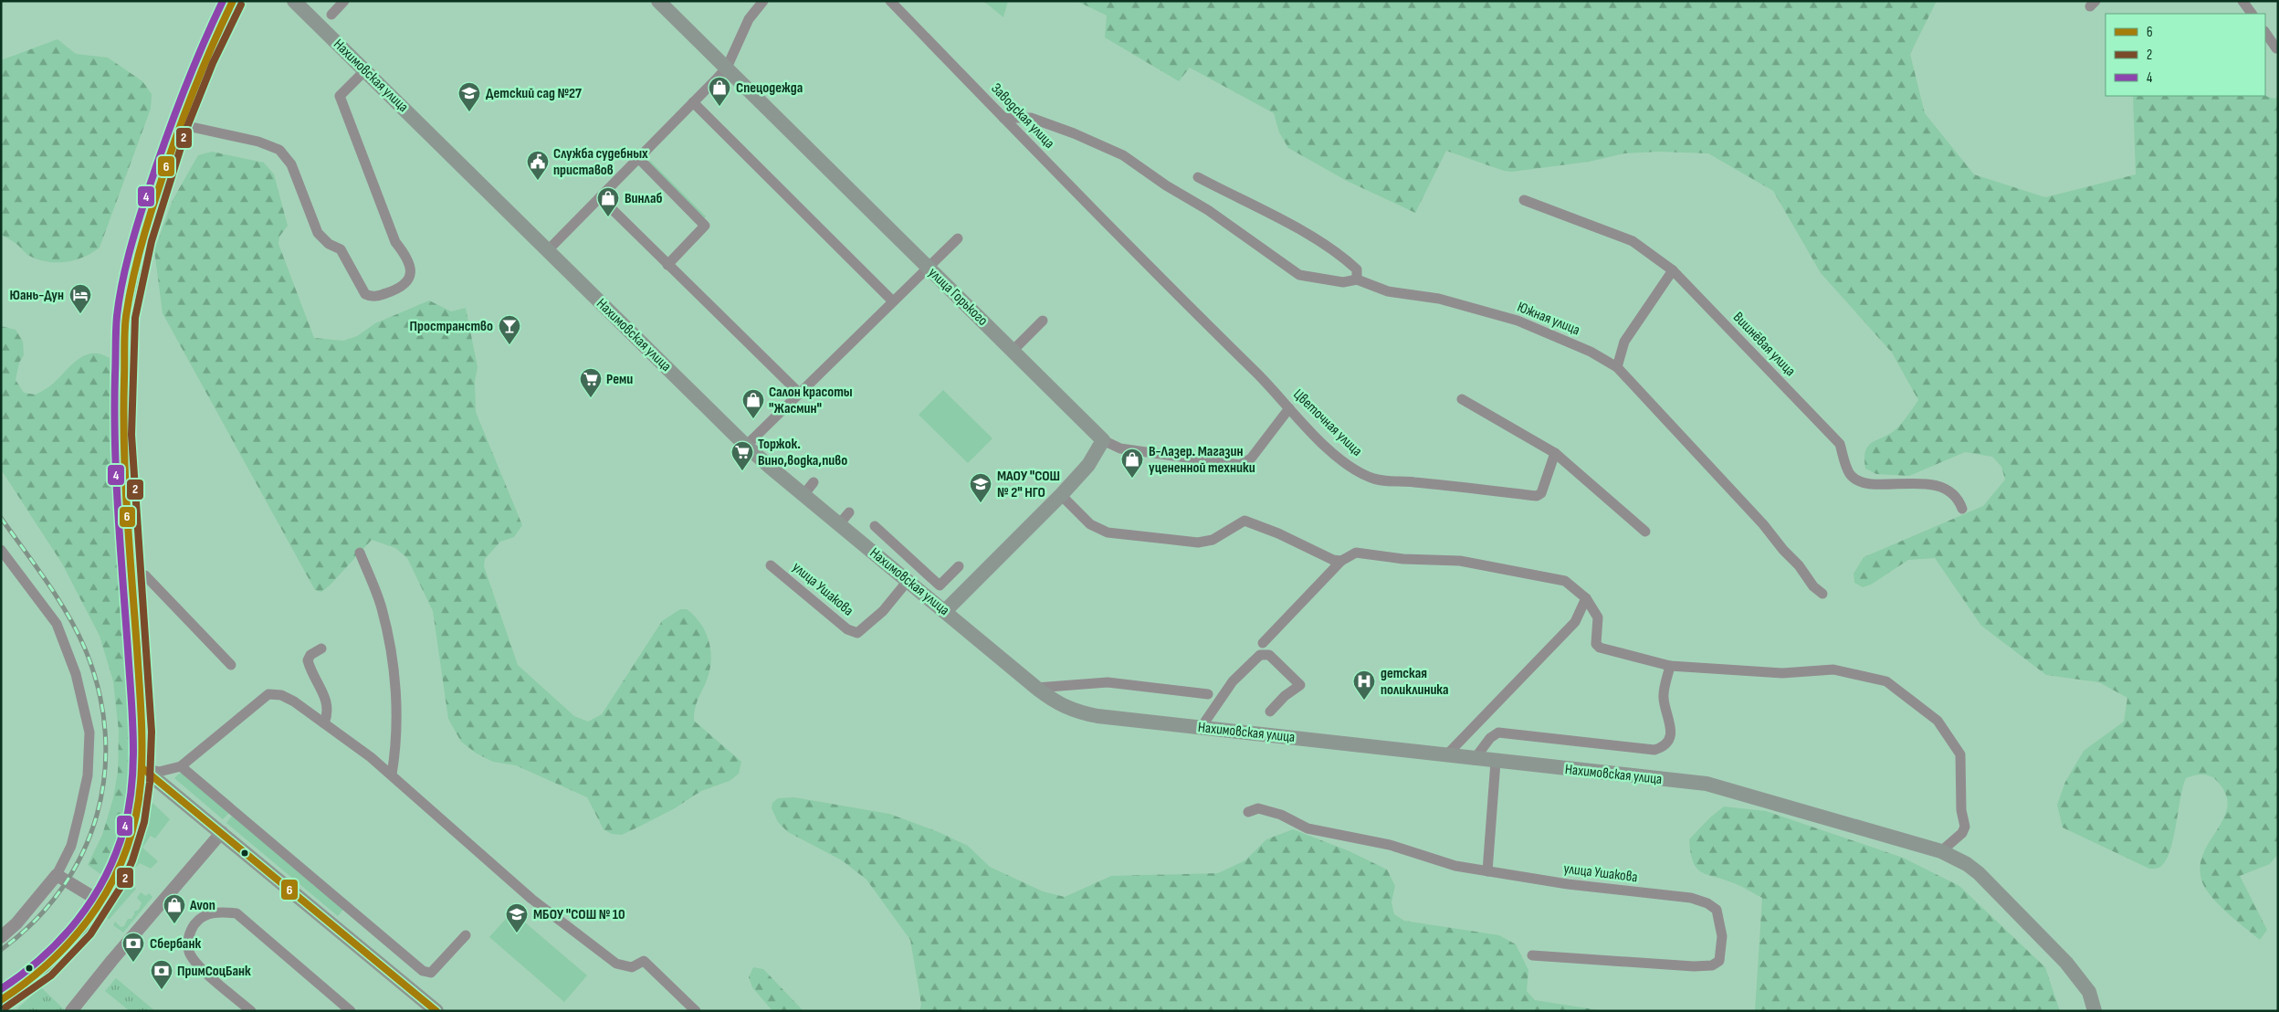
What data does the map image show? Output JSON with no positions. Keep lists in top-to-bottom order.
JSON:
{
  "streets": {
    "main road": ["Нахимовская улица", "улица Горького"],
    "street": [
      "Заводская улица",
      "Южная улица",
      "Вишнёвая улица",
      "Цветочная улица",
      "улица Ушакова"
    ]
  },
  "crossings": [
    ["Нахимовская улица", "улица Ушакова"],
    ["Заводская улица", "Цветочная улица"],
    ["улица Горького", "Цветочная улица"]
  ],
  "places": {
    "shop": [
      "Спецодежда",
      "Винлаб",
      "Салон красоты \"Жасмин\"",
      "В-Лазер. Магазин уцененной техники",
      "Avon"
    ],
    "school or university": ["Детский сад №27", "МАОУ \"СОШ № 2\" НГО", "МБОУ \"СОШ № 10"],
    "public building": ["Служба судебных приставов"],
    "hotel": ["Юань-Дун"],
    "bar": ["Пространство"],
    "supermarket": ["Реми", "Торжок. Вино,водка,пиво"],
    "hospital": ["детская поликлиника"],
    "bank": ["Сбербанк", "ПримСоцБанк"]
  },
  "lines": ["transit line 6", "transit line 4", "transit line 2"],
  "legend": ["6", "2", "4"]
}
